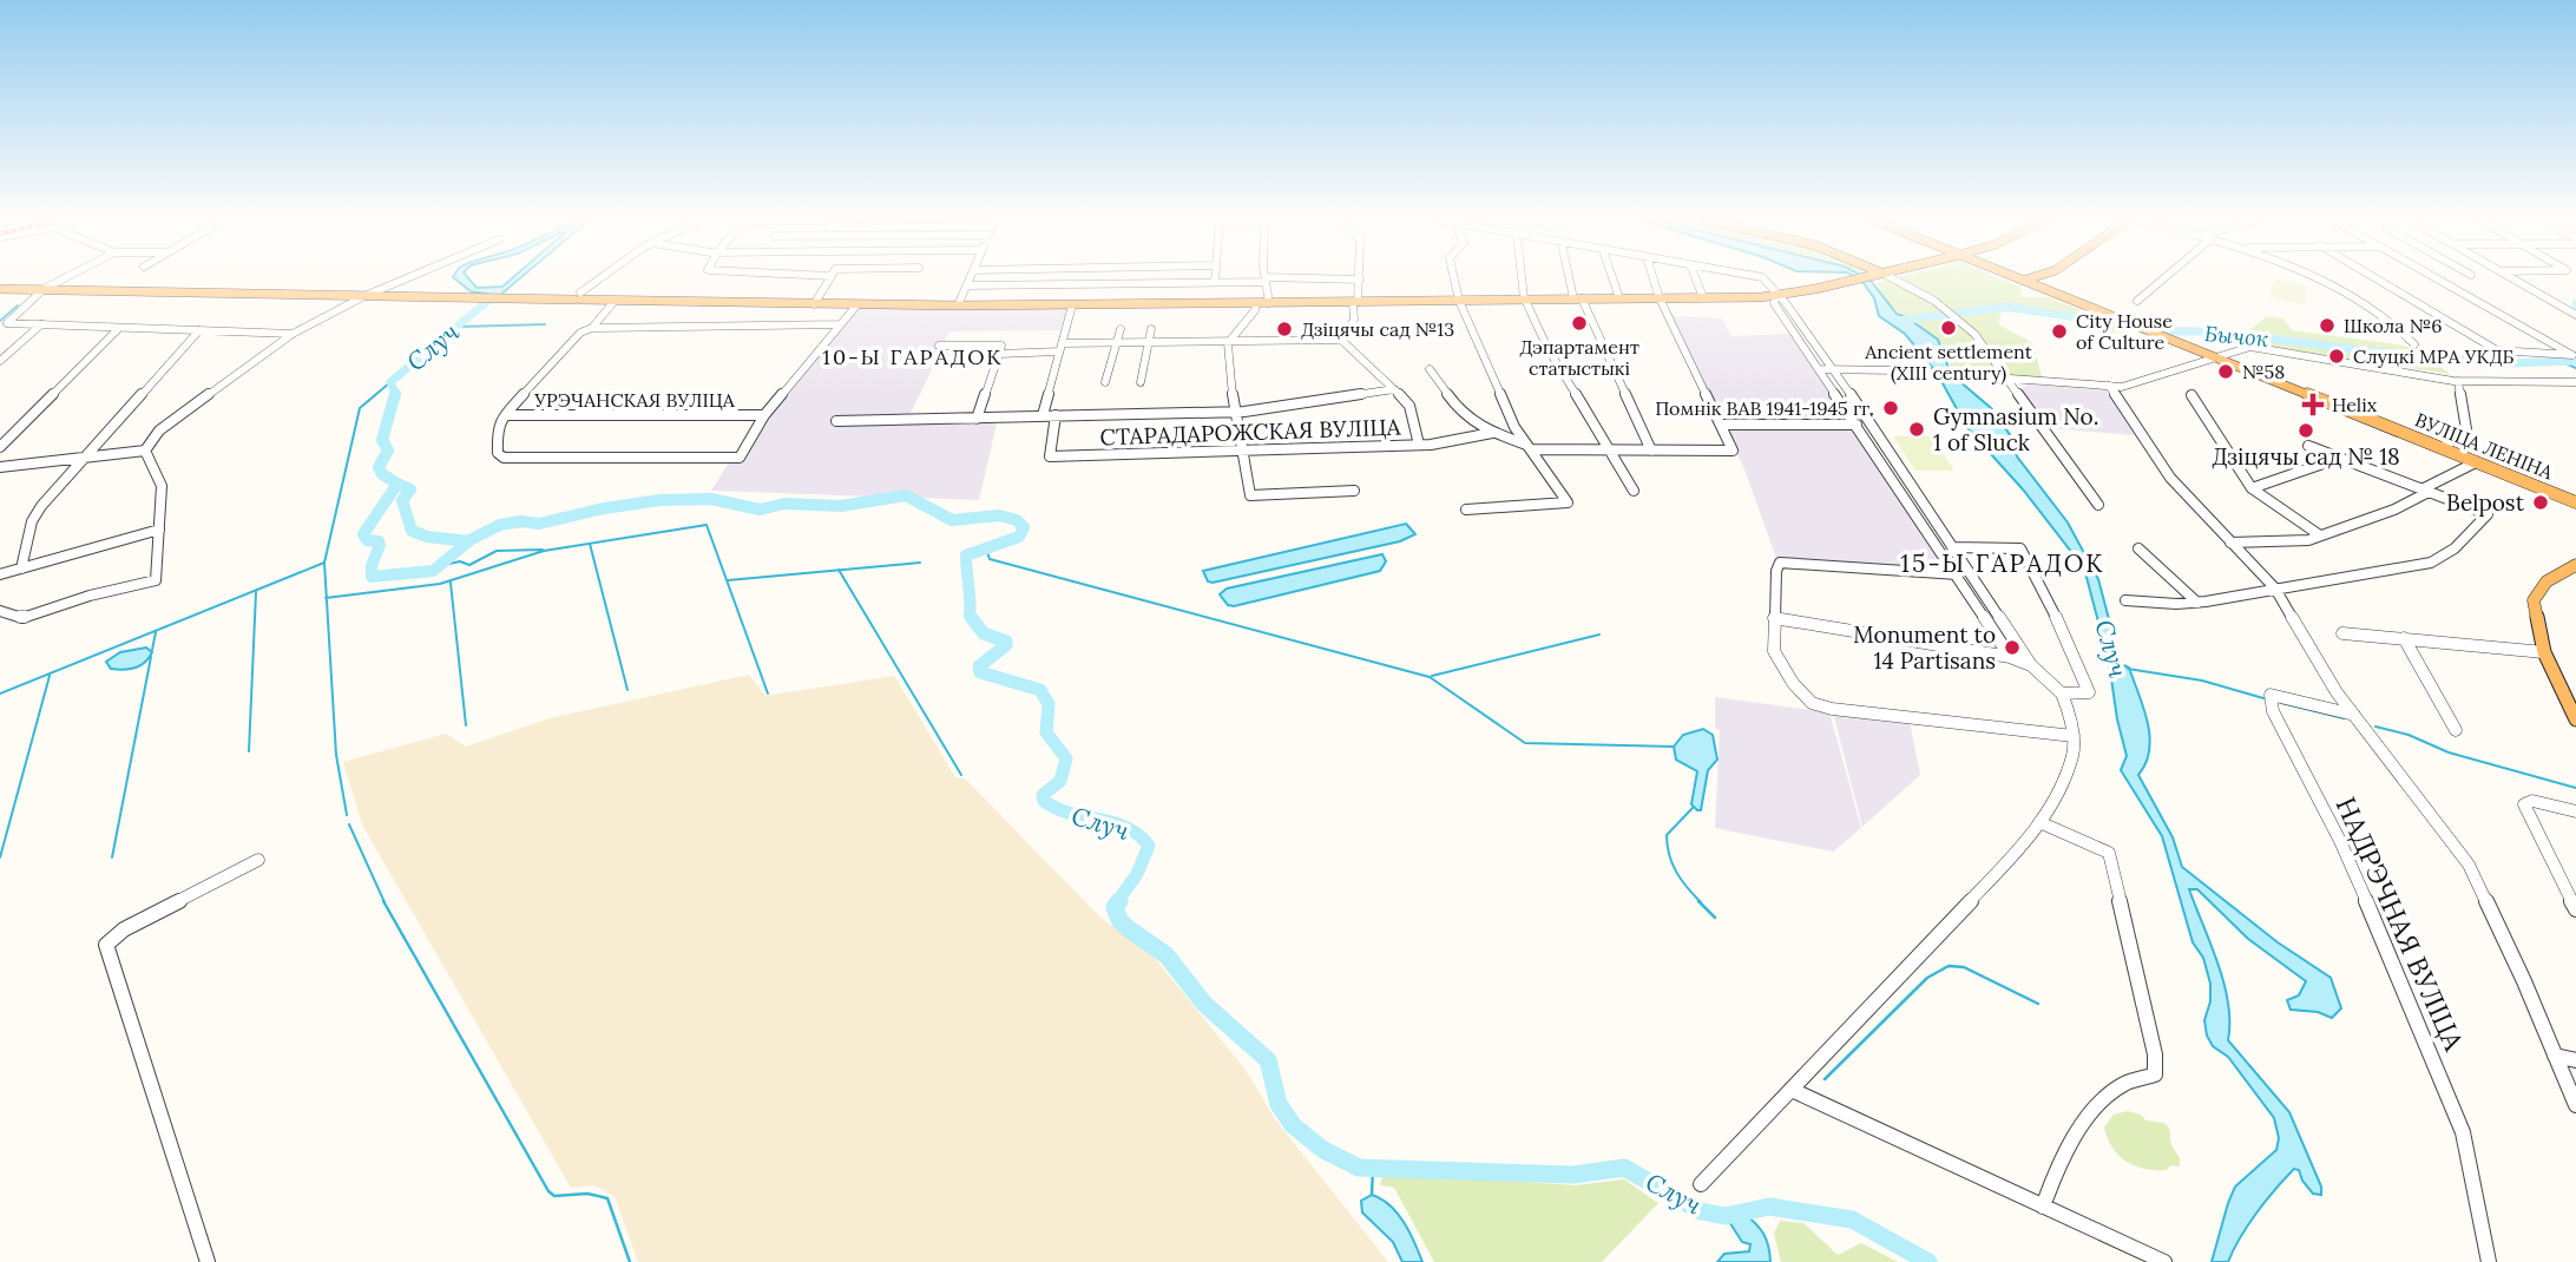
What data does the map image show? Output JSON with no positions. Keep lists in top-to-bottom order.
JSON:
{
  "streets": {
    "main road": ["ВУЛІЦА ЛЕНІНА"],
    "street": ["УРЭЧАНСКАЯ ВУЛІЦА", "СТАРАДАРОЖСКАЯ ВУЛІЦА", "НАДРЭЧНАЯ ВУЛІЦА"]
  },
  "districts": ["10-Ы ГАРАДОК", "15-Ы ГАРАДОК"],
  "water": ["Бычок", "Случ"],
  "places": {
    "other": [
      "Дэпартамент статыстыкі",
      "Школа №6",
      "Ancient settlement (XIII century)",
      "Дзіцячы сад №13",
      "City House of Culture",
      "Слуцкі МРА УКДБ",
      "№58",
      "Помнік ВАВ 1941-1945 гг.",
      "Gymnasium No. 1 of Sluck",
      "Дзіцячы сад № 18",
      "Belpost",
      "Monument to 14 Partisans"
    ],
    "health": ["Helix"]
  }
}
